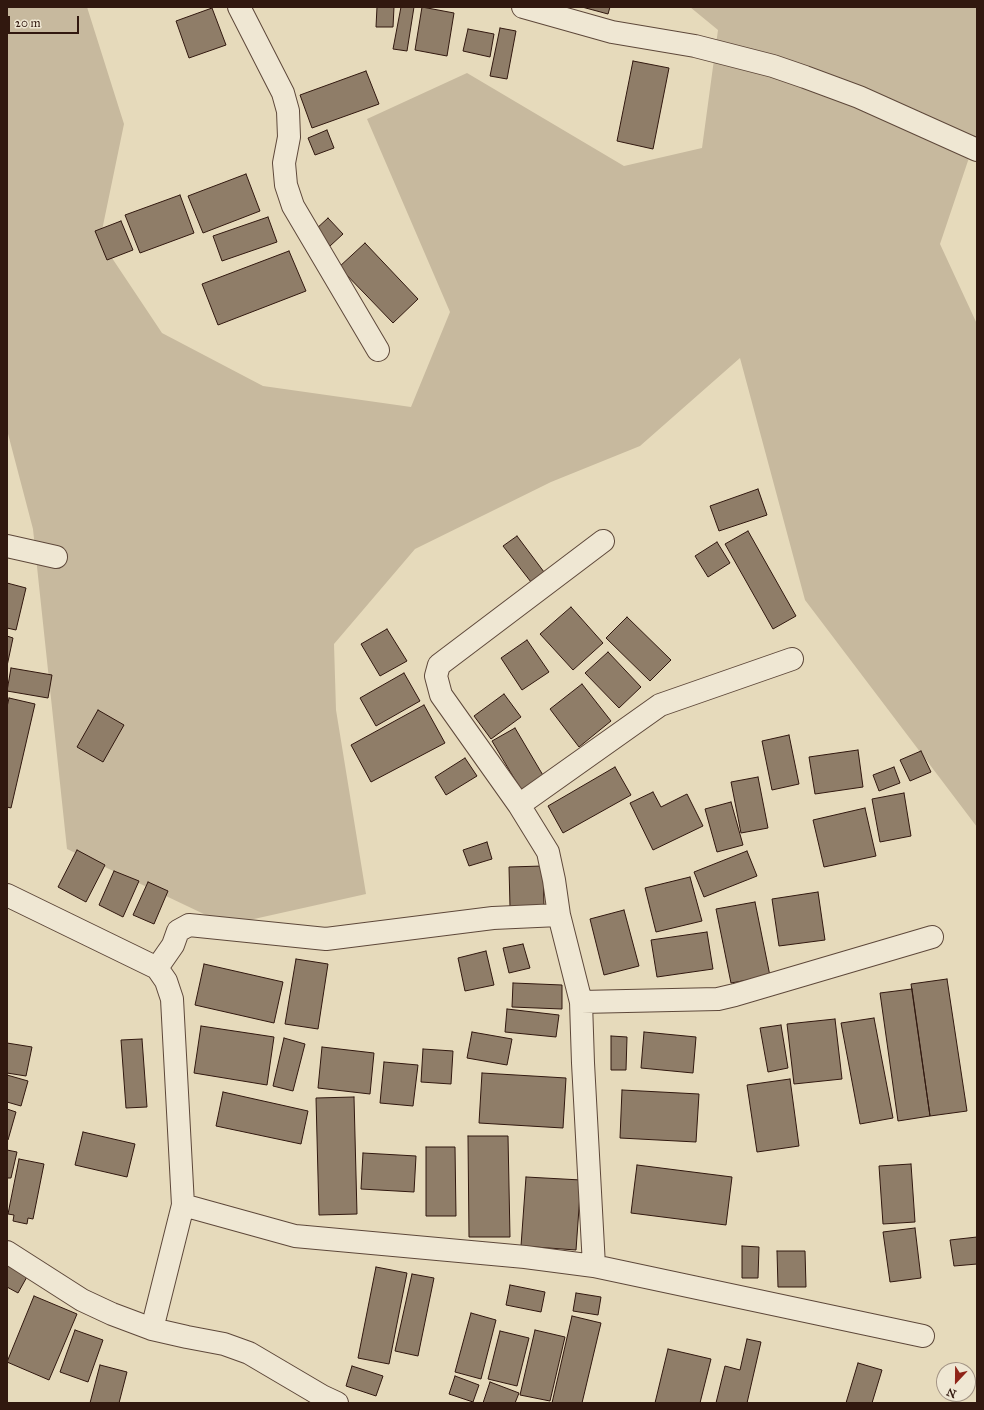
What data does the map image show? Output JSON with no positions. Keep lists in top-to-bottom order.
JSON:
{
  "scale_bar": "20 m",
  "north": "bottom"
}
